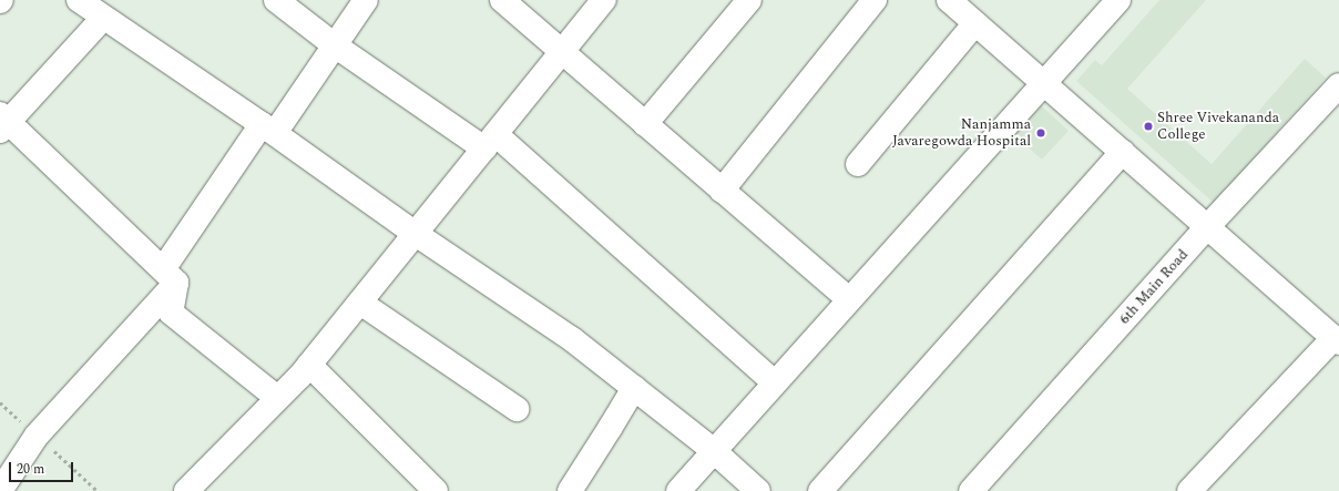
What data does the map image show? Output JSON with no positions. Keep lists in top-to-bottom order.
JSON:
{
  "streets": {
    "street": ["6th Main Road"]
  },
  "places": ["Shree Vivekananda College", "Nanjamma Javaregowda Hospital"],
  "scale_bar": "20 m"
}
